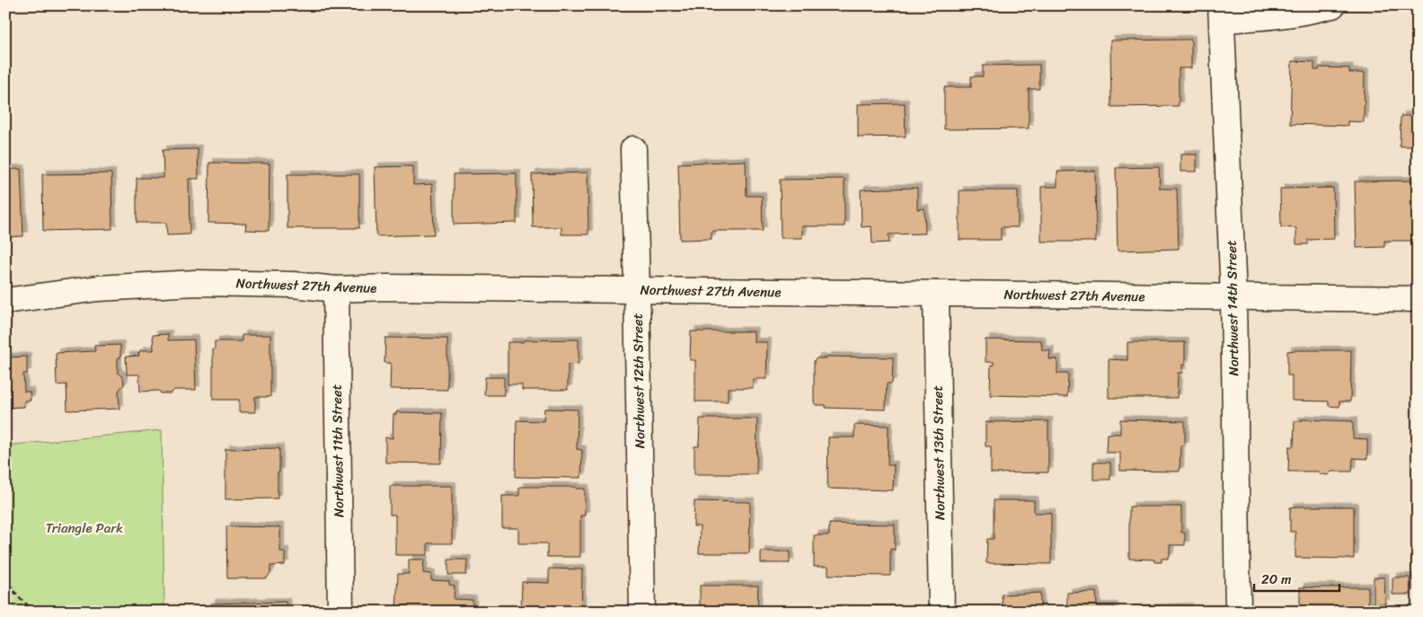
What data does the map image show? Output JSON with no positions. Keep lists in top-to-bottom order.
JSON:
{
  "streets": {
    "street": [
      "Northwest 27th Avenue",
      "Northwest 14th Street",
      "Northwest 12th Street",
      "Northwest 11th Street",
      "Northwest 13th Street"
    ]
  },
  "crossings": [
    ["Northwest 27th Avenue", "Northwest 14th Street"],
    ["Northwest 27th Avenue", "Northwest 12th Street"],
    ["Northwest 27th Avenue", "Northwest 11th Street"],
    ["Northwest 27th Avenue", "Northwest 13th Street"]
  ],
  "parks": ["Triangle Park"],
  "scale_bar": "20 m"
}
